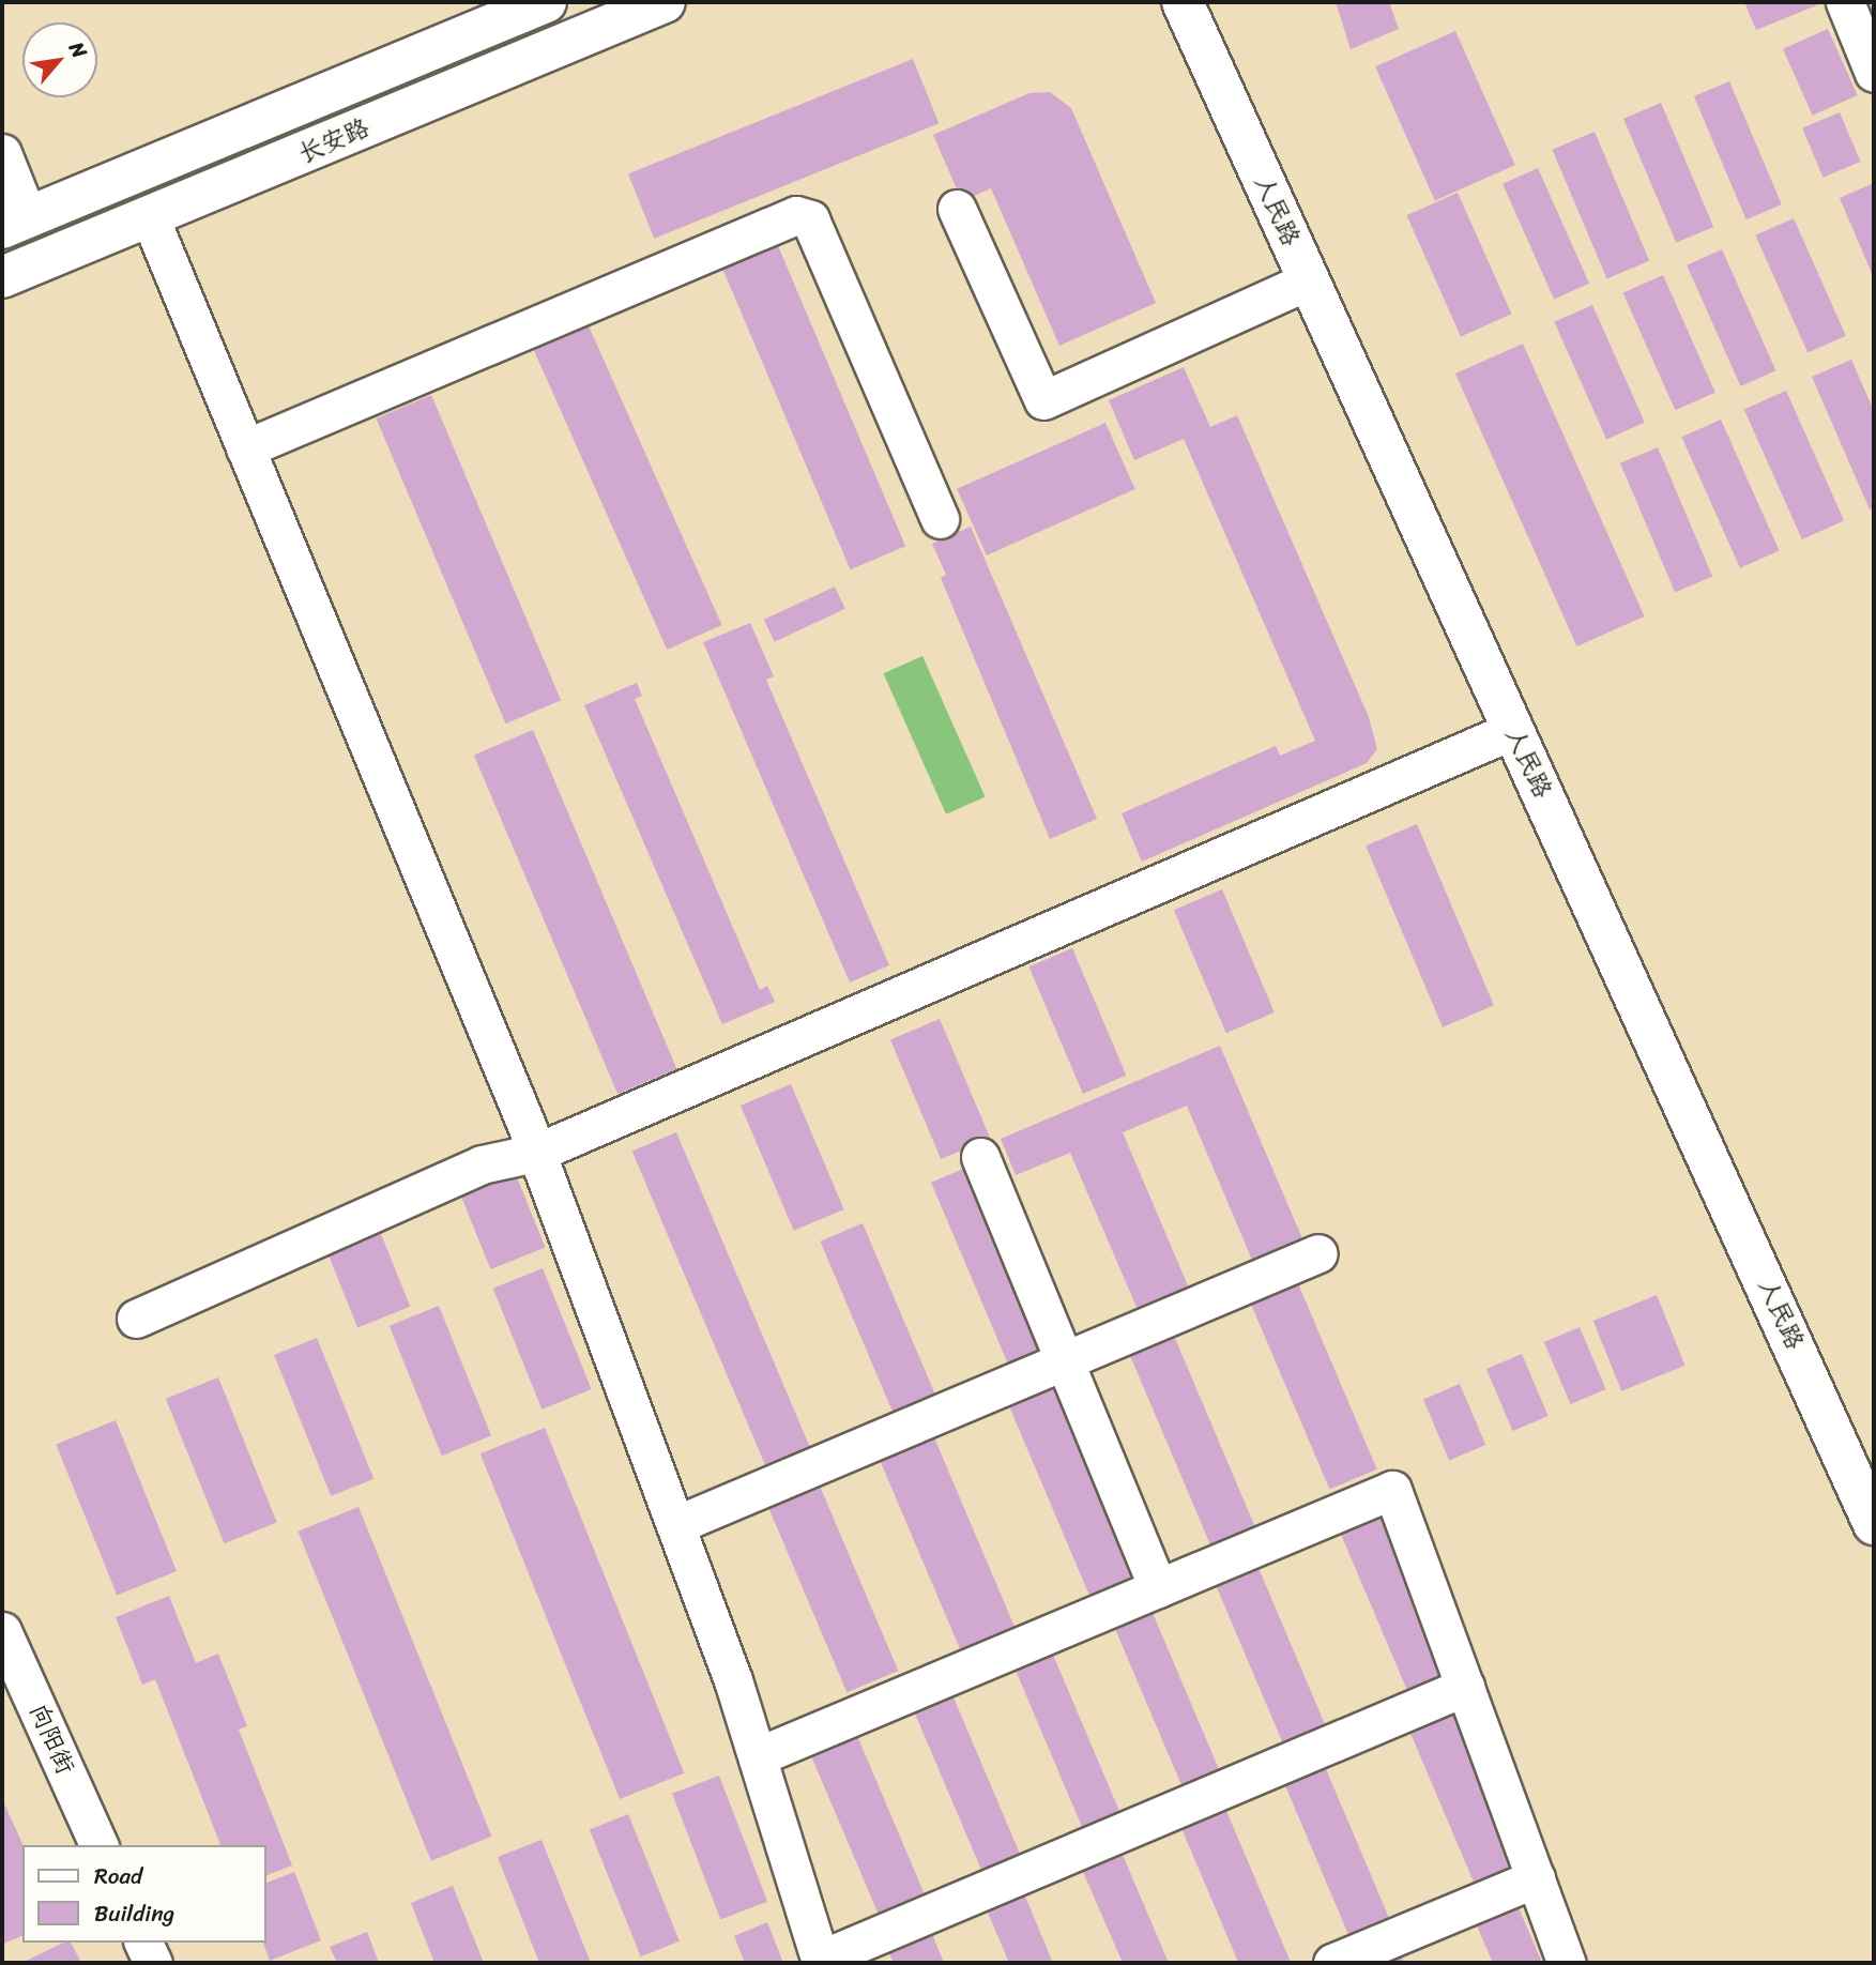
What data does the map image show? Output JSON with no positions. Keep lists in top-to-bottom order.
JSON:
{
  "streets": {
    "main road": ["长安路", "人民路"],
    "street": ["向阳街"]
  },
  "legend": ["Road", "Building"],
  "north": "top right"
}
